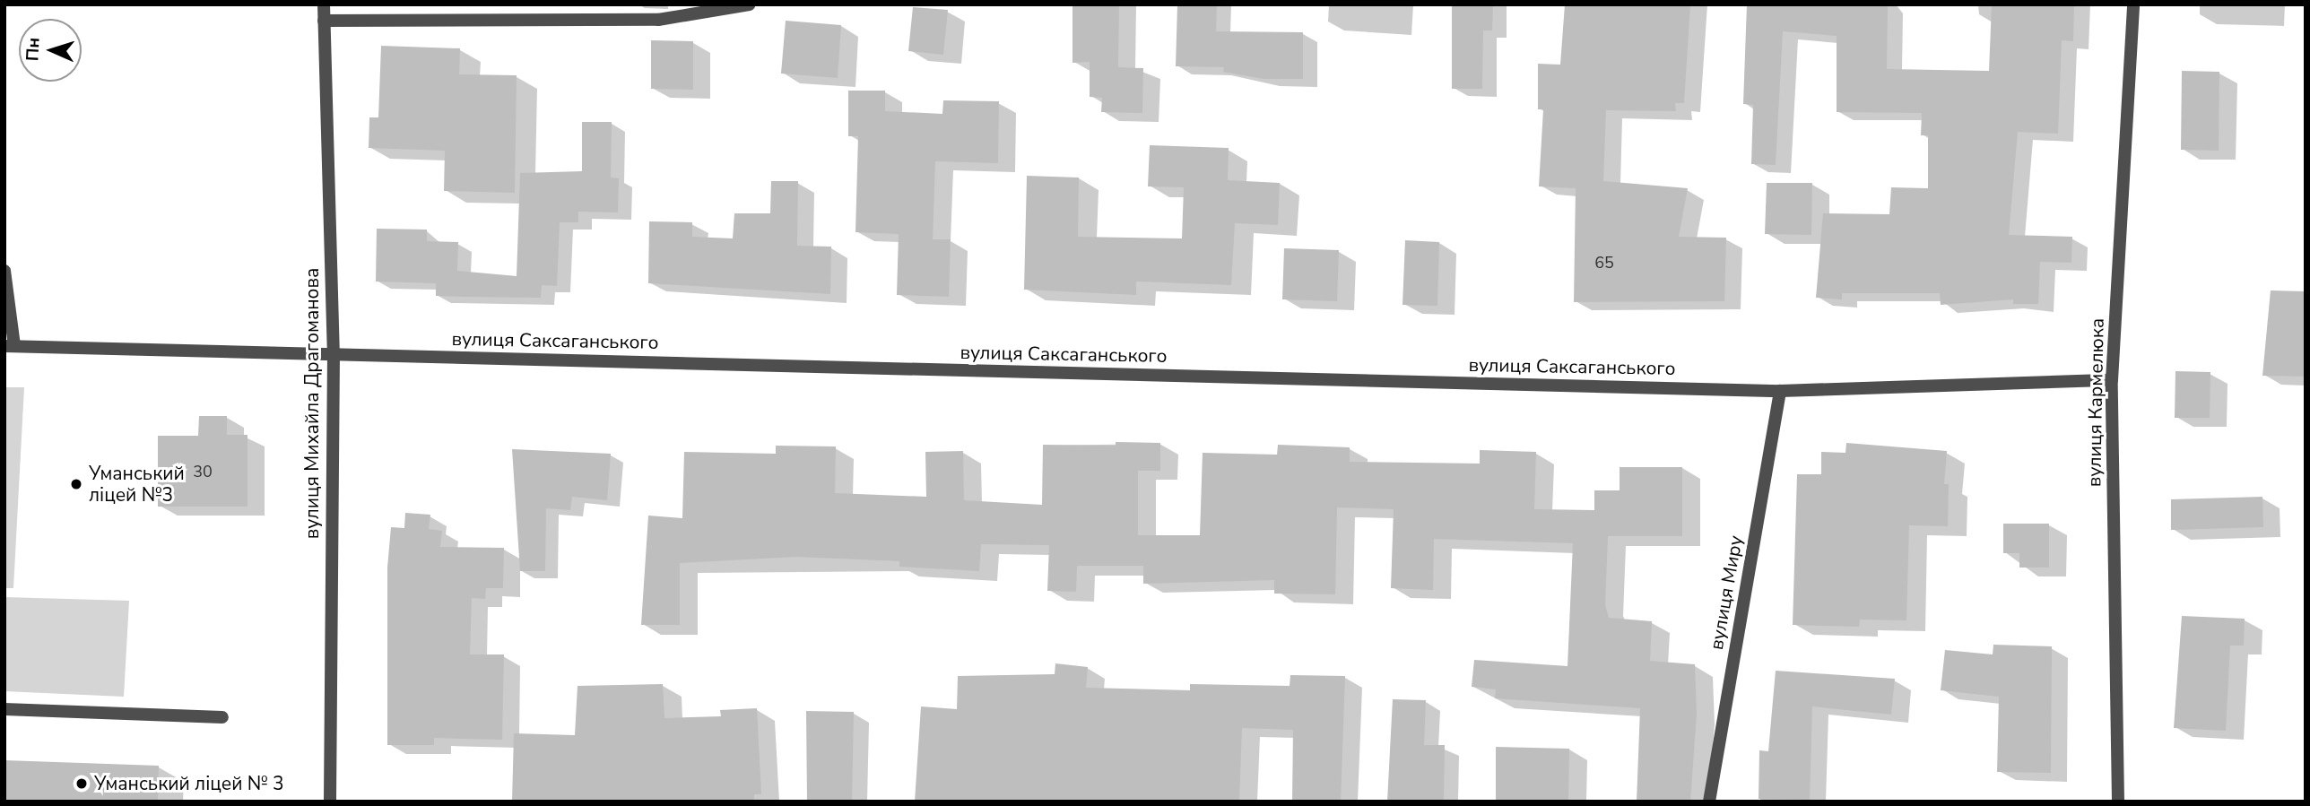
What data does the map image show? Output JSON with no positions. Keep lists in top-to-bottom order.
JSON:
{
  "streets": {
    "street": [
      "вулиця Саксаганського",
      "вулиця Кармелюка",
      "вулиця Михайла Драгоманова",
      "вулиця Миру"
    ]
  },
  "crossings": [
    ["вулиця Саксаганського", "вулиця Кармелюка"],
    ["вулиця Саксаганського", "вулиця Михайла Драгоманова"],
    ["вулиця Саксаганського", "вулиця Миру"]
  ],
  "places": ["Уманський ліцей №3", "Уманський ліцей № 3"],
  "house_numbers": ["65", "30"],
  "north": "left"
}
